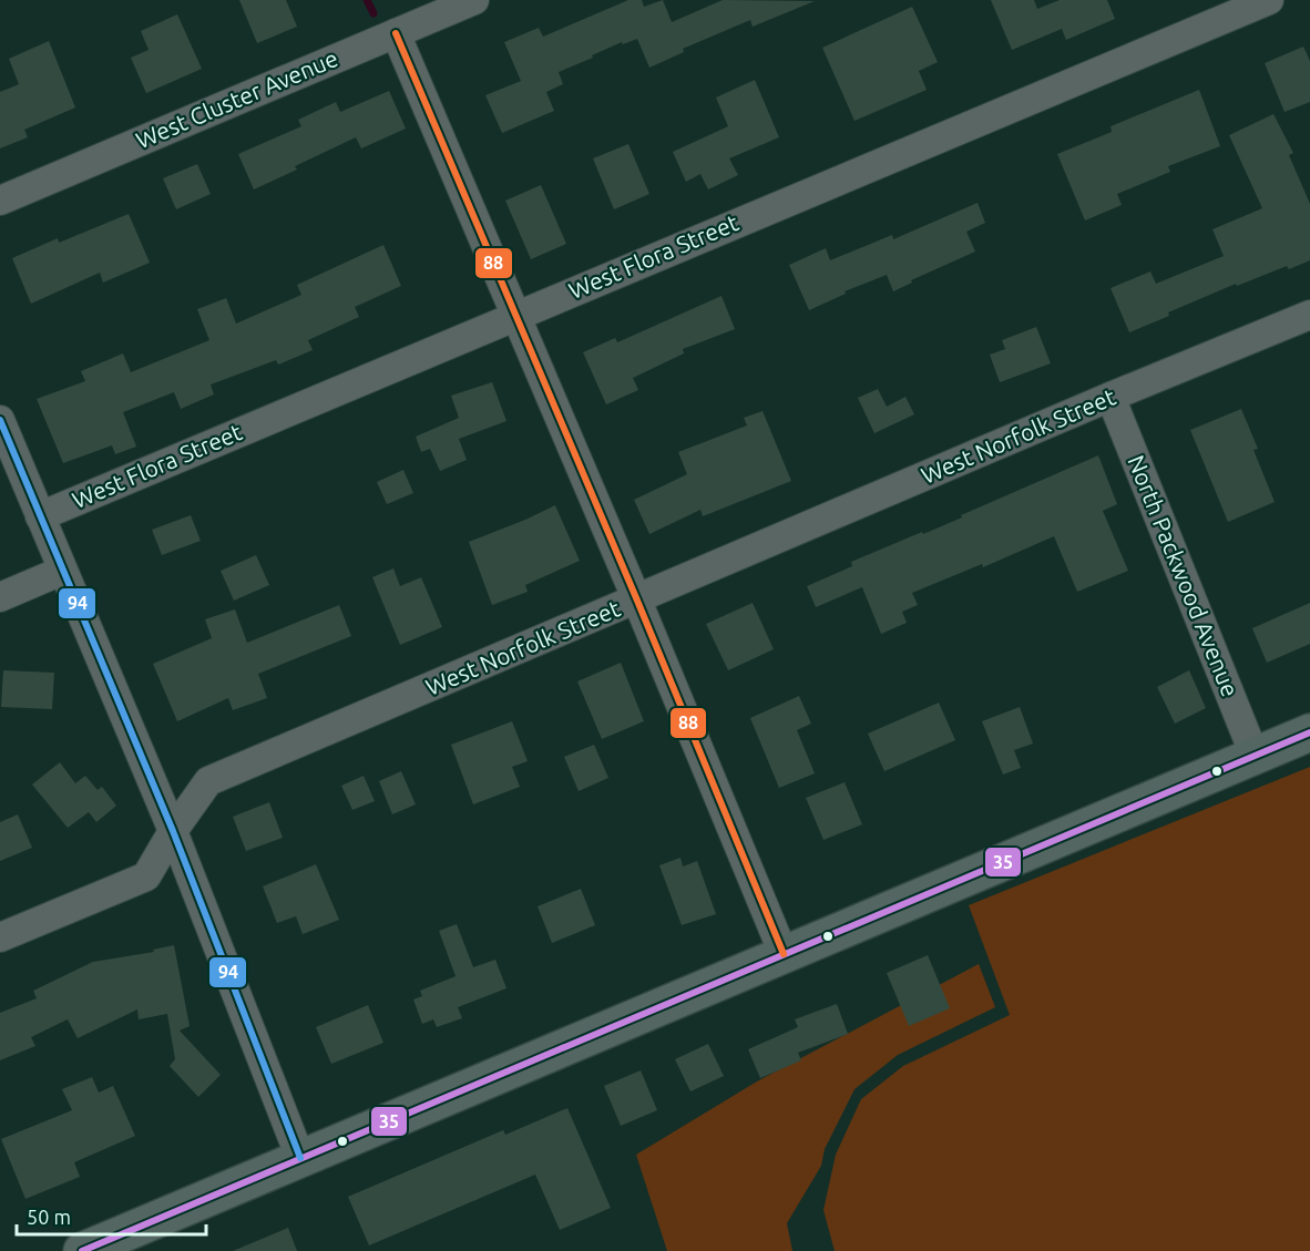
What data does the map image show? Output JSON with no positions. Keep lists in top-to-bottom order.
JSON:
{
  "streets": {
    "street": [
      "West Cluster Avenue",
      "West Flora Street",
      "West Norfolk Street",
      "North Packwood Avenue"
    ]
  },
  "crossings": [
    ["West Norfolk Street", "North Packwood Avenue"]
  ],
  "lines": ["transit line 88", "transit line 94", "transit line 35"],
  "scale_bar": "50 m"
}
